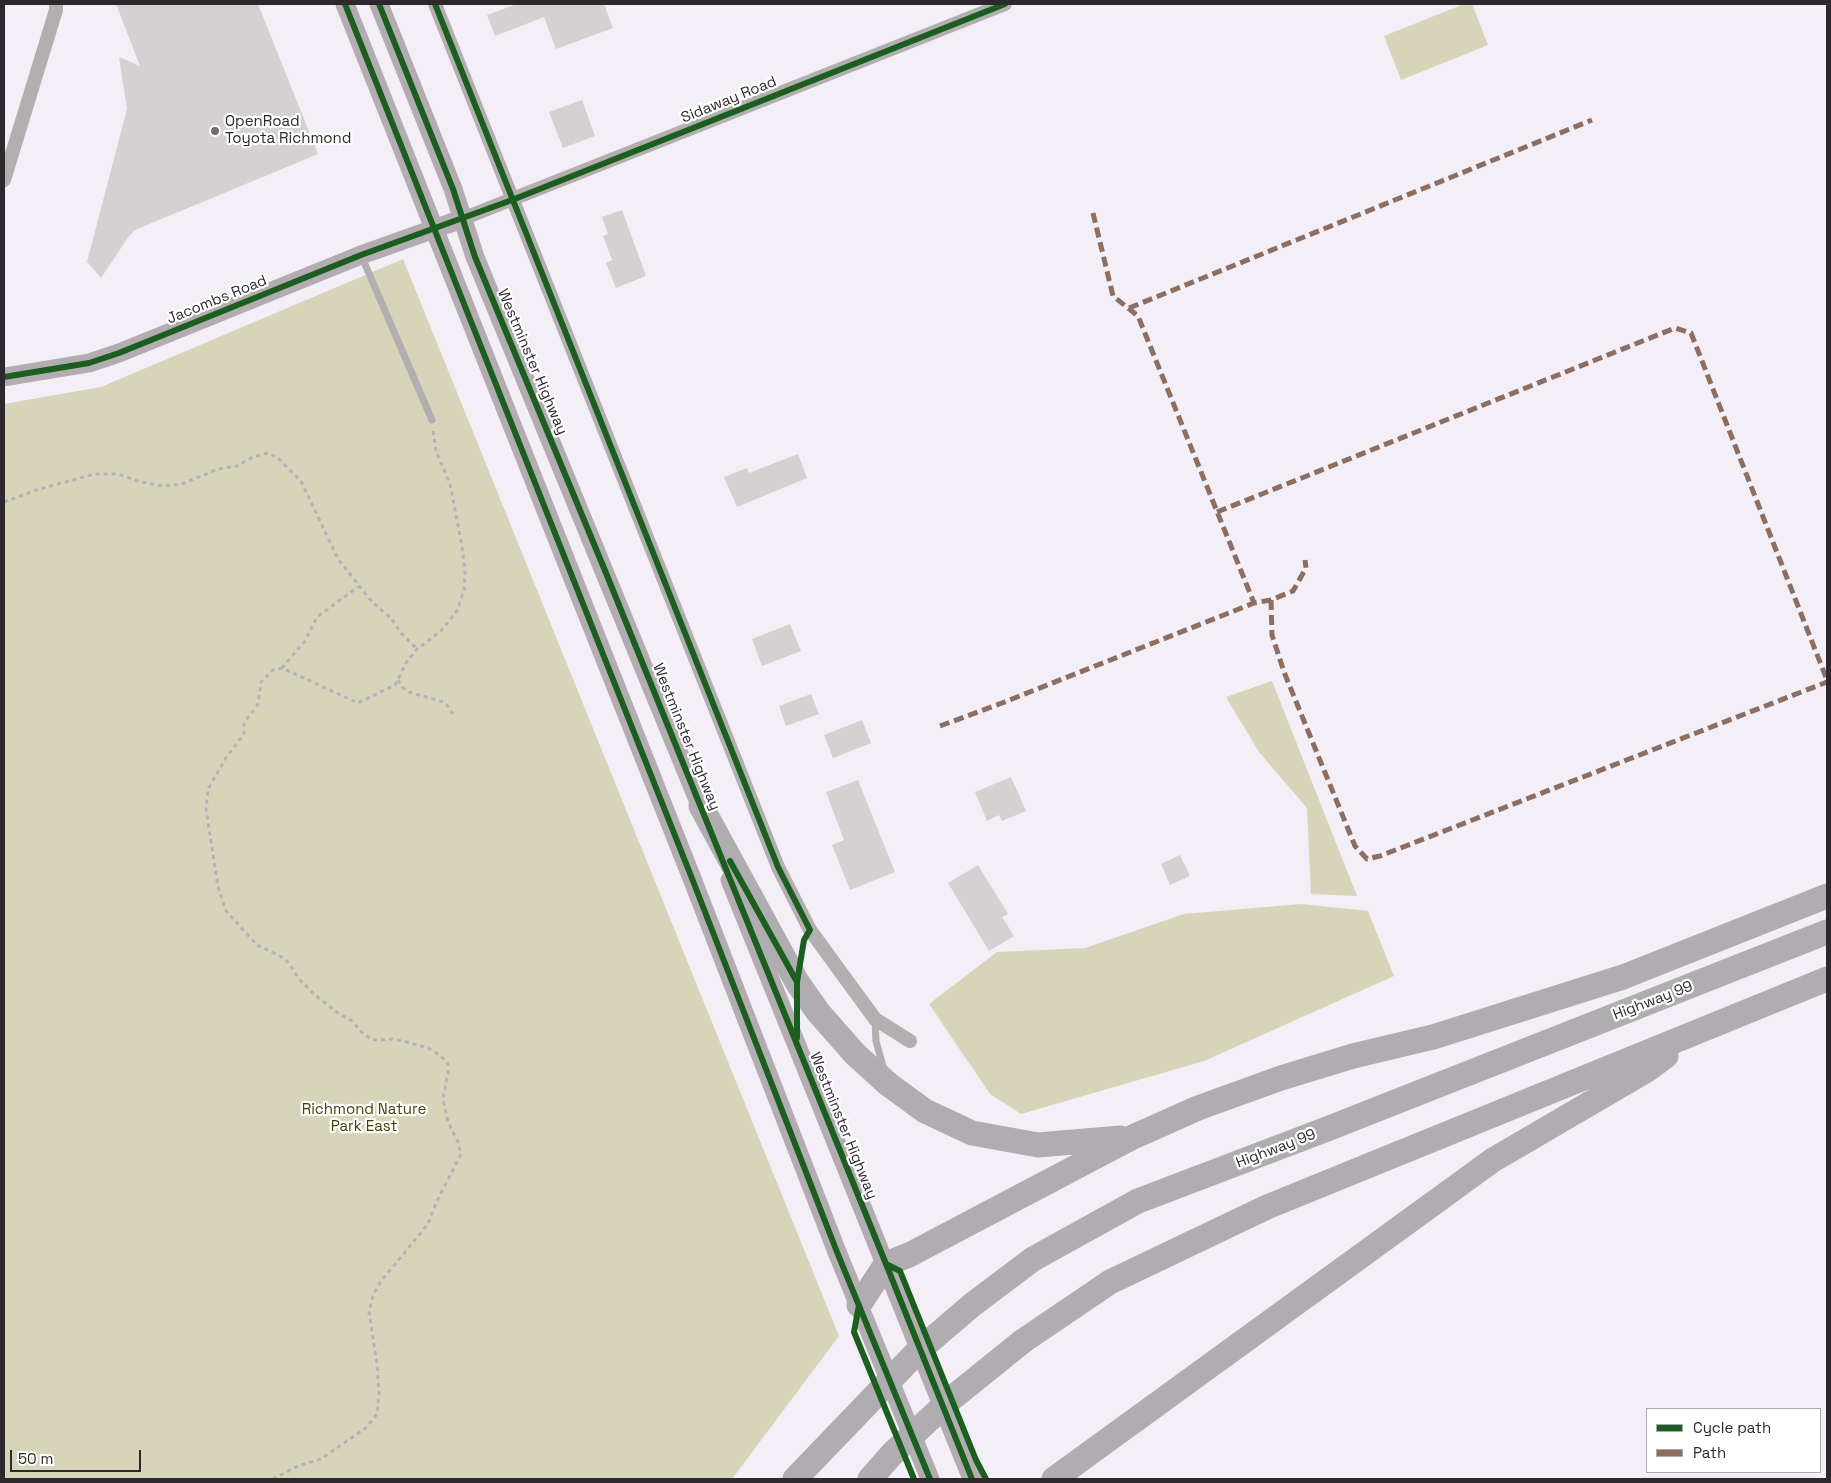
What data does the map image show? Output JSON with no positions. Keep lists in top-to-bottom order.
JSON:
{
  "streets": {
    "highway": ["Highway 99"],
    "main road": ["Jacombs Road", "Westminster Highway"],
    "street": ["Sidaway Road"]
  },
  "crossings": [
    ["Sidaway Road", "Jacombs Road"],
    ["Sidaway Road", "Westminster Highway"],
    ["Jacombs Road", "Westminster Highway"]
  ],
  "parks": ["Richmond Nature Park East"],
  "places": ["OpenRoad Toyota Richmond"],
  "legend": ["Cycle path", "Path"],
  "scale_bar": "50 m"
}
